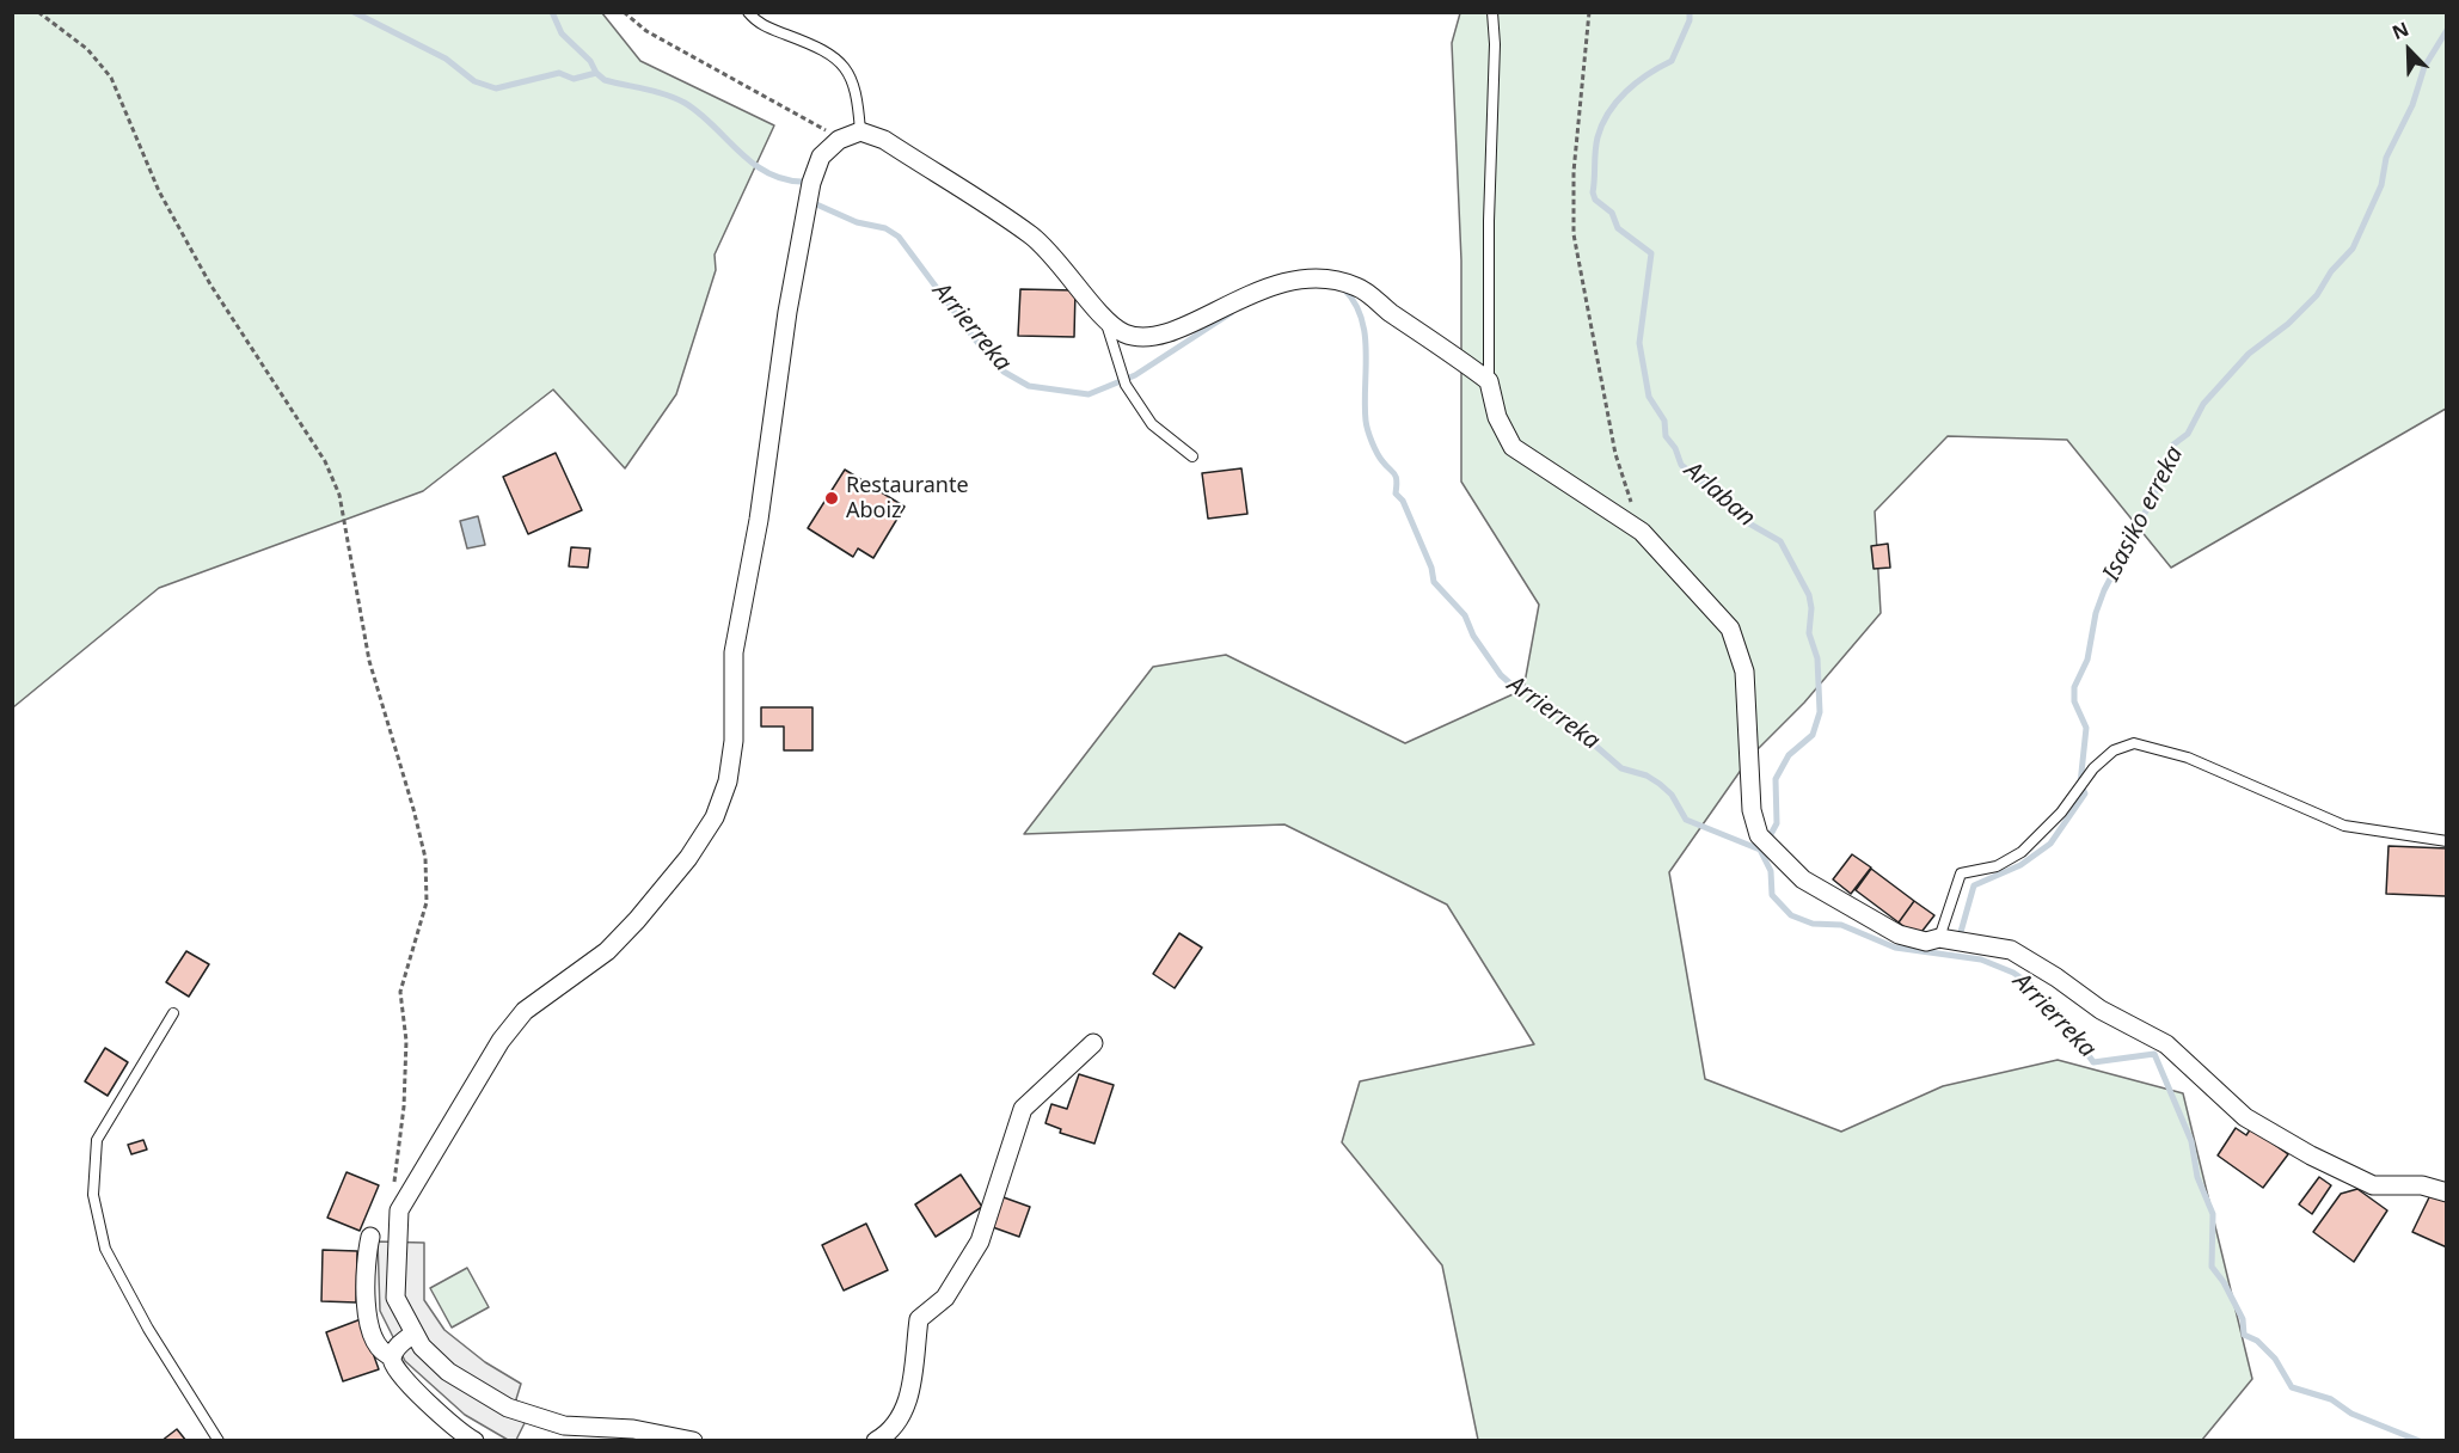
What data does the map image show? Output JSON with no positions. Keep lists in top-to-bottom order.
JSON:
{
  "water": ["Arrierreka", "Arlaban", "Isasiko erreka"],
  "places": ["Restaurante Aboiz"],
  "north": "top left"
}
